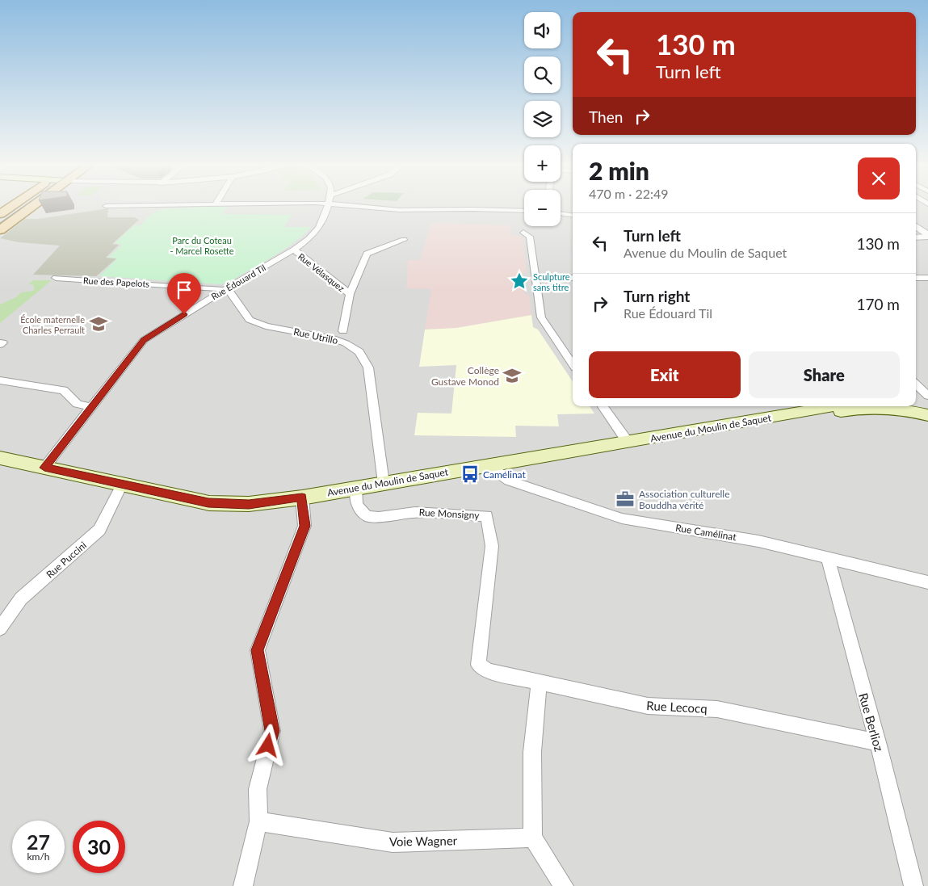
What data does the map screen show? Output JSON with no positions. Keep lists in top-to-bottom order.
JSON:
{
  "streets": {
    "main road": ["Avenue du Moulin de Saquet"],
    "street": [
      "Rue Vélasquez",
      "Rue des Papelots",
      "Rue Édouard Til",
      "Rue Utrillo",
      "Rue Monsigny",
      "Rue Camélinat",
      "Rue Puccini",
      "Rue Lecocq",
      "Rue Berlioz",
      "Voie Wagner"
    ]
  },
  "crossings": [
    ["Rue Vélasquez", "Rue Édouard Til"],
    ["Rue des Papelots", "Rue Édouard Til"],
    ["Rue des Papelots", "Rue Utrillo"],
    ["Rue Édouard Til", "Rue Utrillo"],
    ["Rue Édouard Til", "Avenue du Moulin de Saquet"],
    ["Rue Utrillo", "Avenue du Moulin de Saquet"],
    ["Avenue du Moulin de Saquet", "Rue Monsigny"],
    ["Avenue du Moulin de Saquet", "Rue Camélinat"],
    ["Avenue du Moulin de Saquet", "Rue Puccini"],
    ["Rue Monsigny", "Rue Lecocq"],
    ["Rue Camélinat", "Rue Berlioz"],
    ["Rue Lecocq", "Rue Berlioz"]
  ],
  "parks": ["Parc du Coteau - Marcel Rosette"],
  "places": {
    "place": ["Sculpture sans titre"],
    "school or university": ["École maternelle Charles Perrault", "Collège Gustave Monod"],
    "bus stop": ["Camélinat"],
    "office": ["Association culturelle Bouddha vérité"]
  },
  "page": {
    "map_buttons": ["+", "−"],
    "turn": ["130 m", "Turn left"],
    "then": "Then",
    "heading": ["2 min", "470 m · 22:49"],
    "list": [
      {
        "name": "Turn left",
        "note": "Avenue du Moulin de Saquet",
        "value": "130 m"
      },
      {
        "name": "Turn right",
        "note": "Rue Édouard Til",
        "value": "170 m"
      }
    ],
    "buttons": ["Exit", "Share"],
    "speed": "27 km/h",
    "limit": "30"
  }
}
